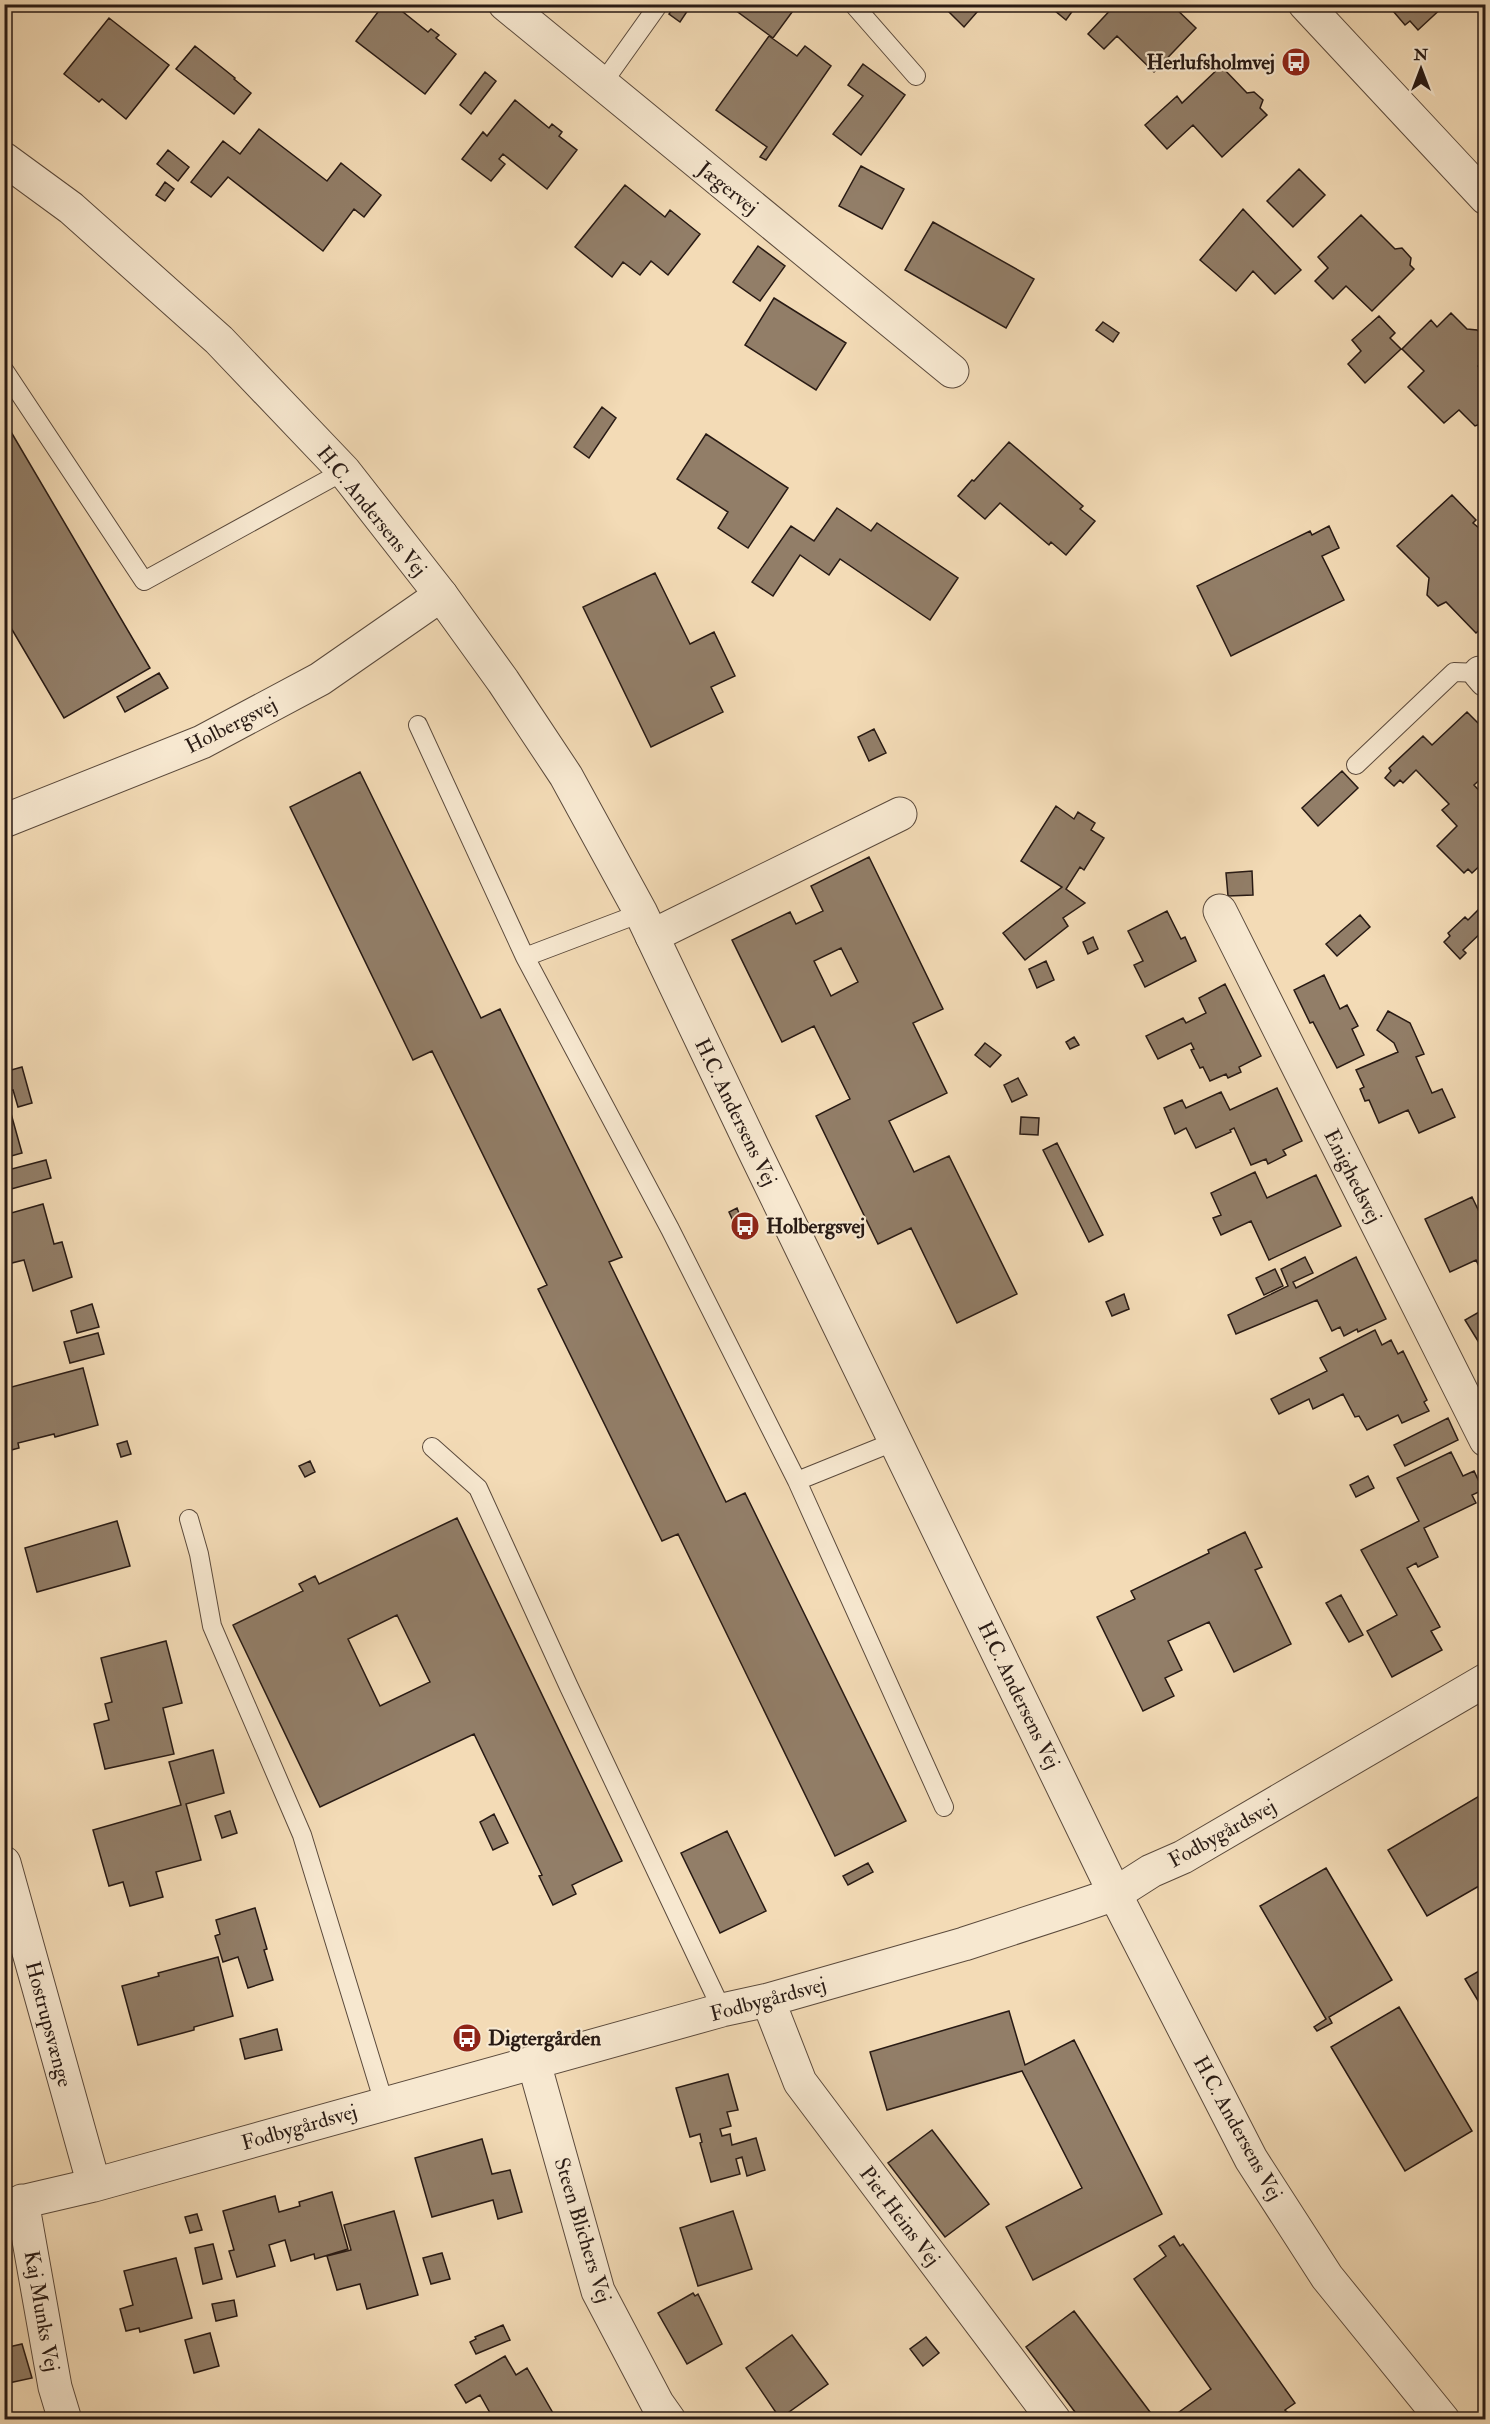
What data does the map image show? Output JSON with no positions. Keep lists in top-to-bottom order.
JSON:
{
  "streets": {
    "street": [
      "Jægervej",
      "H.C. Andersens Vej",
      "Holbergsvej",
      "Enighedsvej",
      "Fodbygårdsvej",
      "Hostrupsvænge",
      "Piet Heins Vej",
      "Steen Blichers Vej",
      "Kaj Munks Vej"
    ]
  },
  "crossings": [
    ["H.C. Andersens Vej", "Holbergsvej"],
    ["H.C. Andersens Vej", "Fodbygårdsvej"],
    ["Fodbygårdsvej", "Hostrupsvænge"],
    ["Fodbygårdsvej", "Piet Heins Vej"],
    ["Fodbygårdsvej", "Steen Blichers Vej"],
    ["Fodbygårdsvej", "Kaj Munks Vej"]
  ],
  "places": {
    "bus stop": ["Herlufsholmvej", "Holbergsvej", "Digtergården"]
  },
  "north": "top"
}
